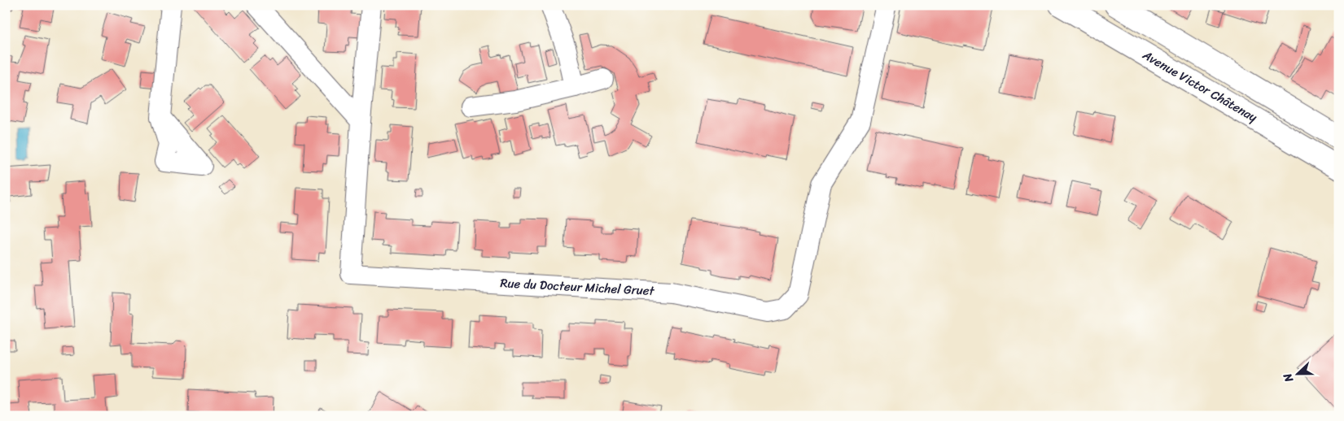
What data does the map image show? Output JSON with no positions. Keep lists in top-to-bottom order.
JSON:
{
  "streets": {
    "main road": ["Avenue Victor Châtenay"],
    "street": ["Rue du Docteur Michel Gruet"]
  },
  "north": "left"
}
